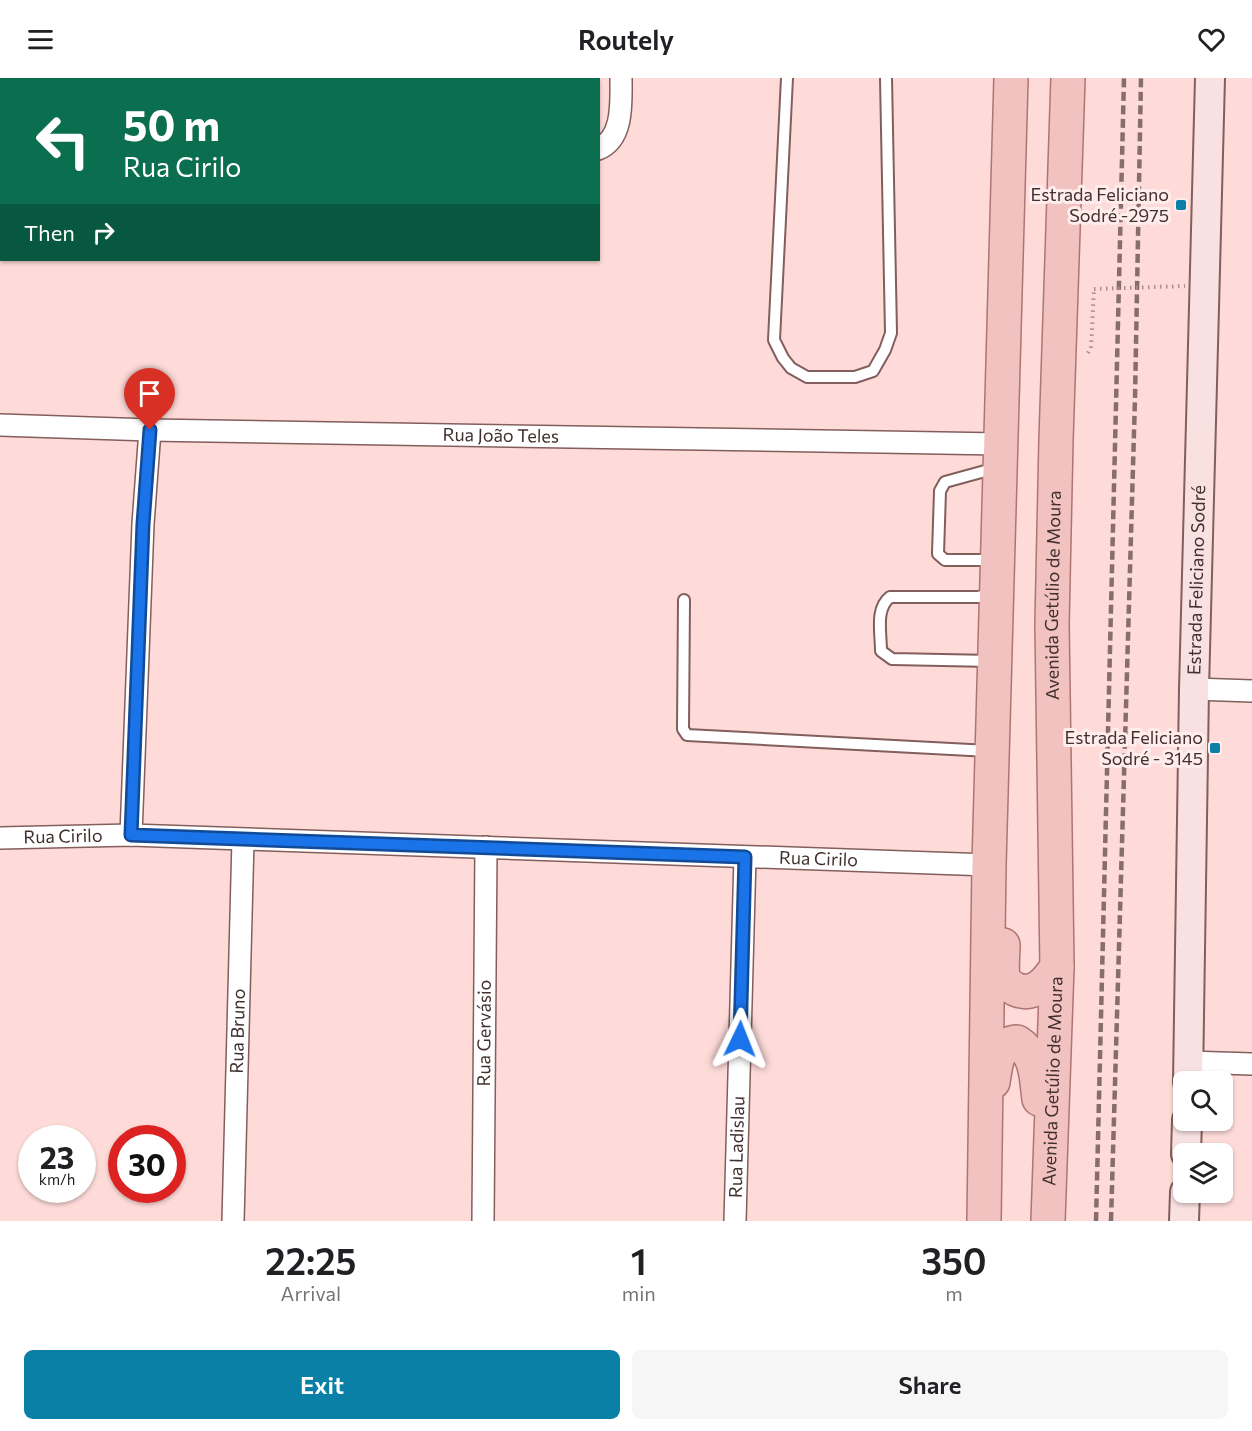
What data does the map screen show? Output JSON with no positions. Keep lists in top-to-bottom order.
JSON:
{
  "streets": {
    "main road": ["Estrada Feliciano Sodré", "Avenida Getúlio de Moura"],
    "street": [
      "Rua João Teles",
      "Rua Cirilo",
      "Rua Bruno",
      "Rua Gervásio",
      "Rua Ladislau"
    ]
  },
  "crossings": [
    ["Rua Cirilo", "Rua Bruno"],
    ["Rua Cirilo", "Rua Gervásio"],
    ["Rua Cirilo", "Rua Ladislau"]
  ],
  "places": {
    "transit": ["Estrada Feliciano Sodré -2975", "Estrada Feliciano Sodré - 3145"]
  },
  "page": {
    "header": "Routely",
    "turn": ["50 m", "Rua Cirilo"],
    "then": "Then",
    "speed": "23 km/h",
    "limit": "30",
    "eta": [
      "22:25",
      "Arrival",
      "1",
      "min",
      "350",
      "m"
    ],
    "buttons": ["Exit", "Share"]
  }
}
